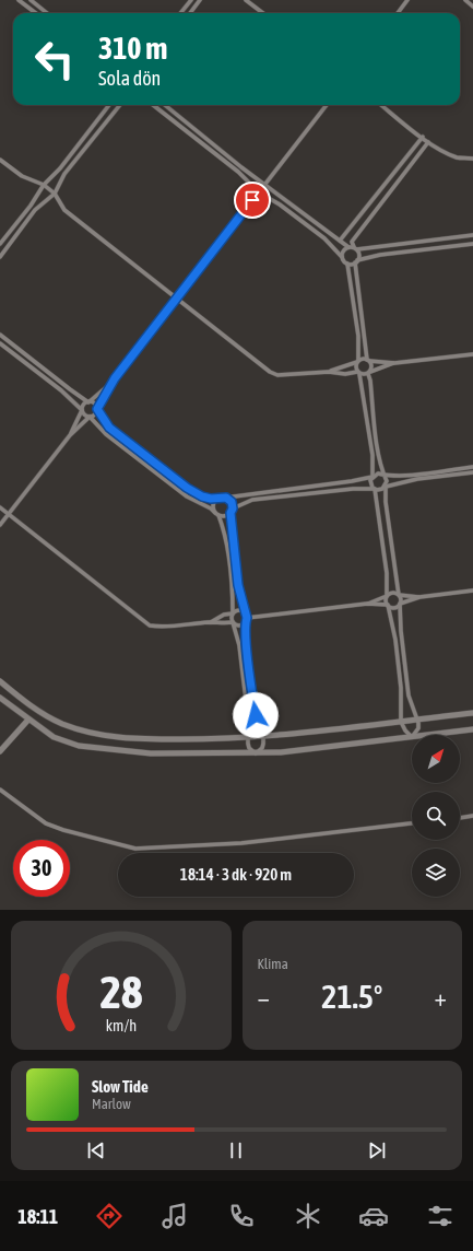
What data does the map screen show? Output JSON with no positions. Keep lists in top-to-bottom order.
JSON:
{
  "north": "top right",
  "page": {
    "turn": ["310 m", "Sola dön"],
    "limit": "30",
    "trip": "18:14 · 3 dk · 920 m",
    "tile": "Klima",
    "heat": ["−", "21.5°", "+"],
    "song": ["Slow Tide", "Marlow"],
    "tabs": "18:11",
    "gauge": ["28", "km/h"]
  }
}
